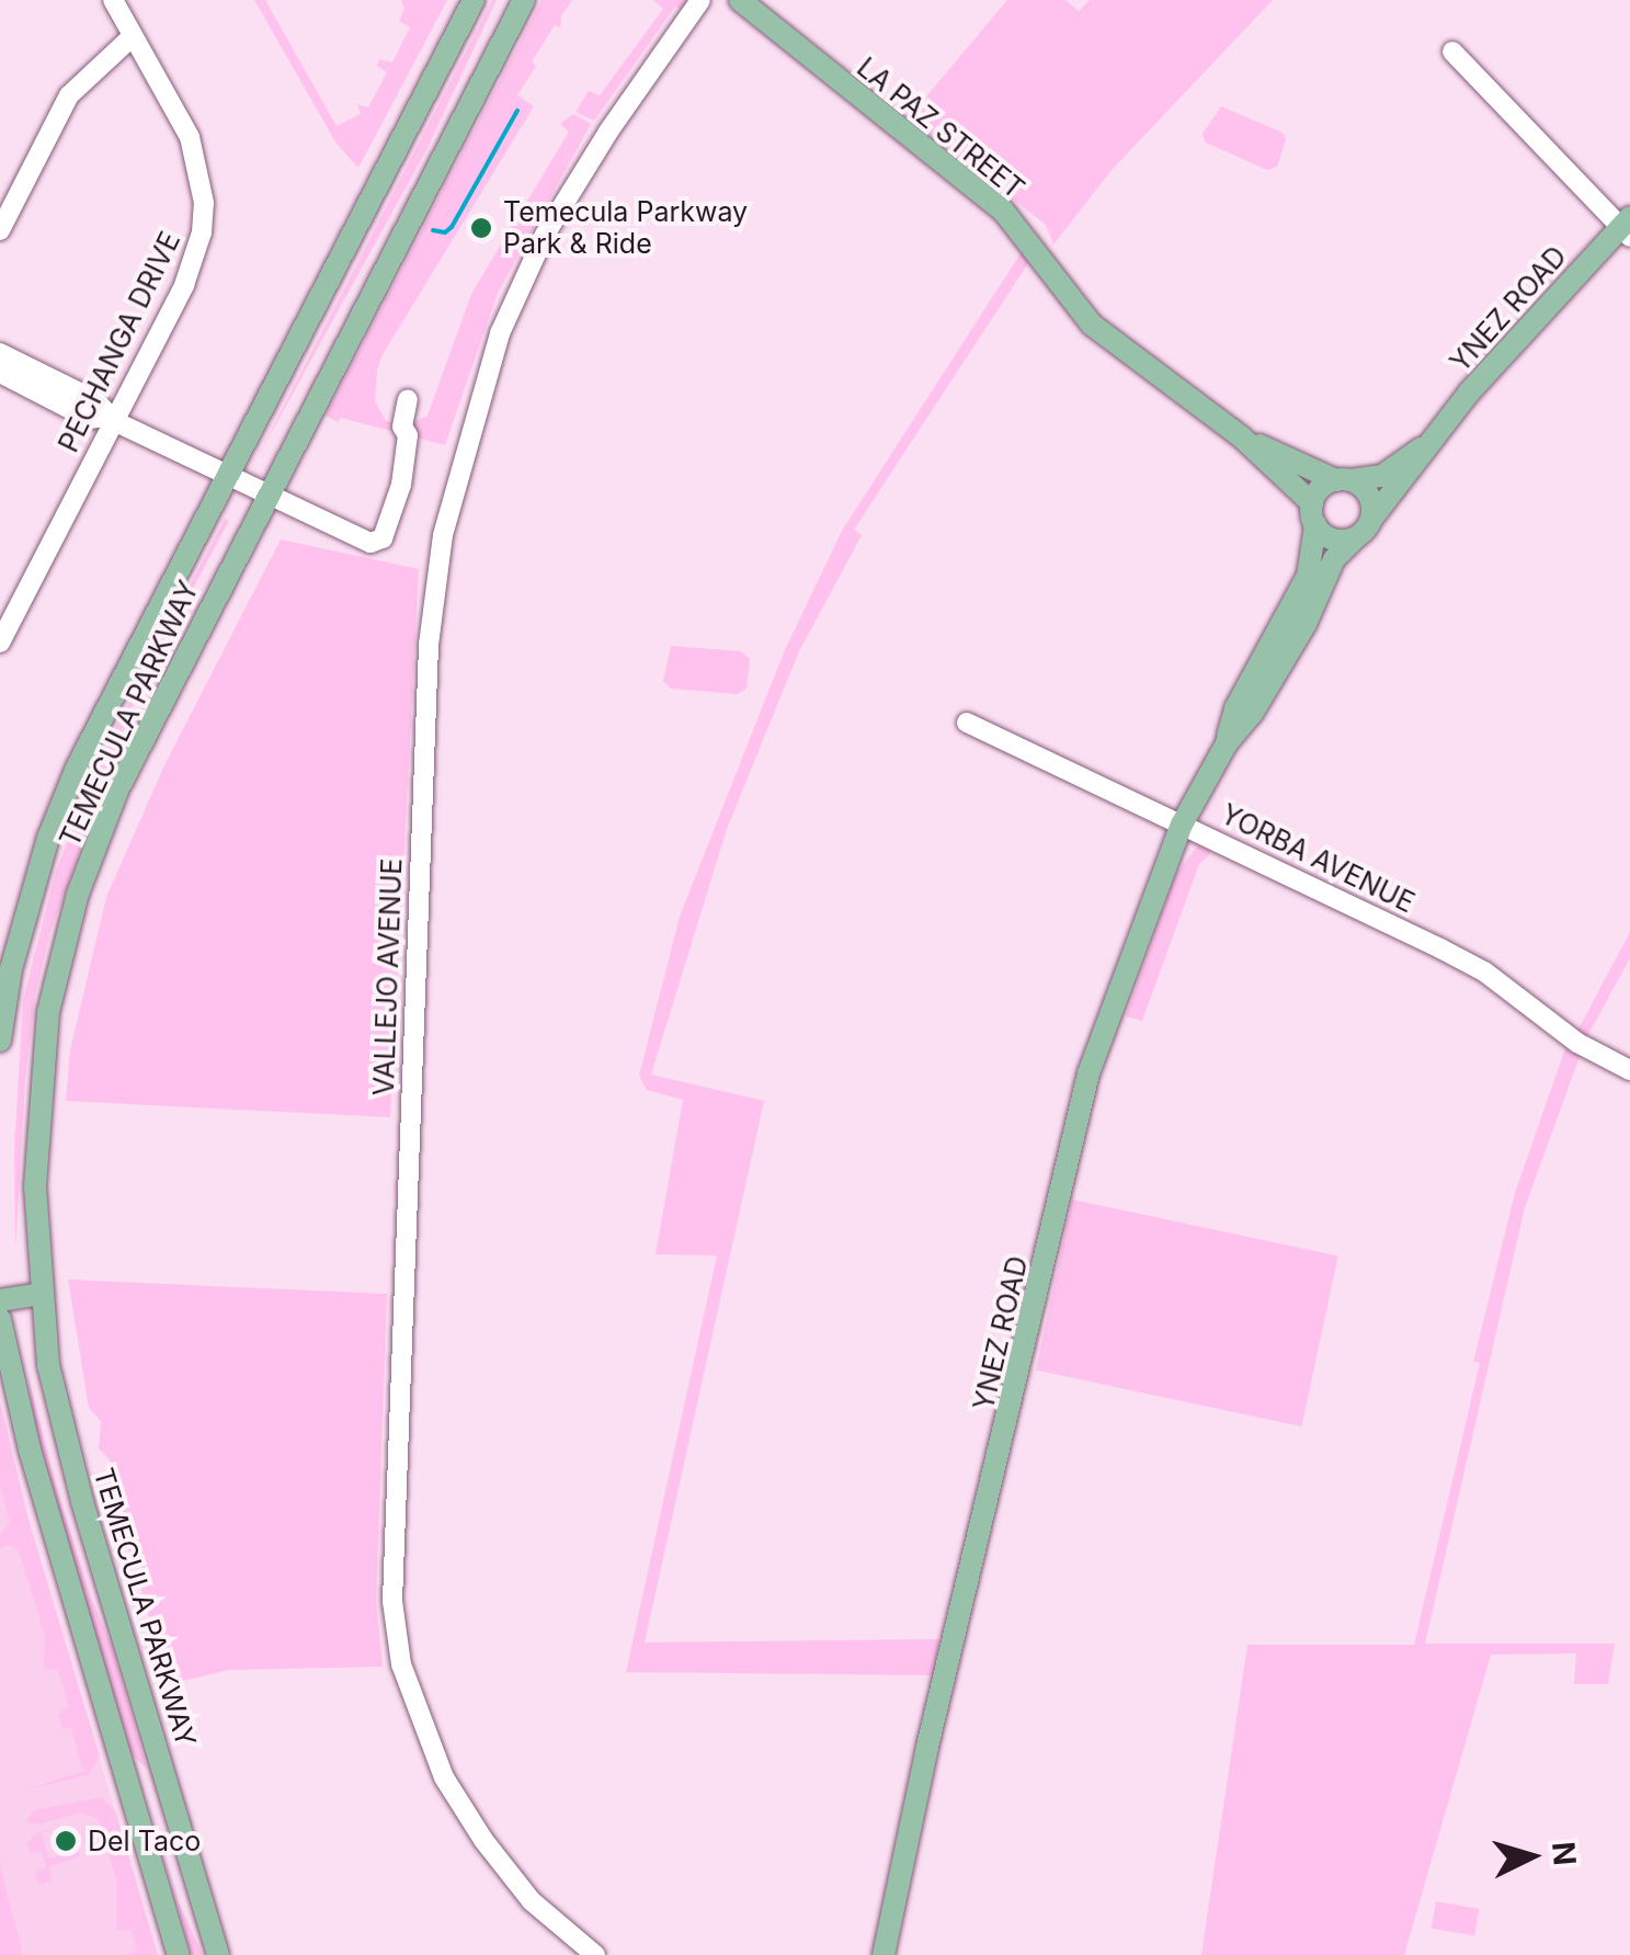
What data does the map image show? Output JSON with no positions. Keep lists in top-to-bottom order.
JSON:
{
  "streets": {
    "main road": ["LA PAZ STREET", "YNEZ ROAD", "TEMECULA PARKWAY"],
    "street": ["PECHANGA DRIVE", "YORBA AVENUE", "VALLEJO AVENUE"]
  },
  "crossings": [
    ["LA PAZ STREET", "YNEZ ROAD"],
    ["YNEZ ROAD", "YORBA AVENUE"]
  ],
  "places": ["Temecula Parkway Park & Ride", "Del Taco"],
  "north": "right"
}
